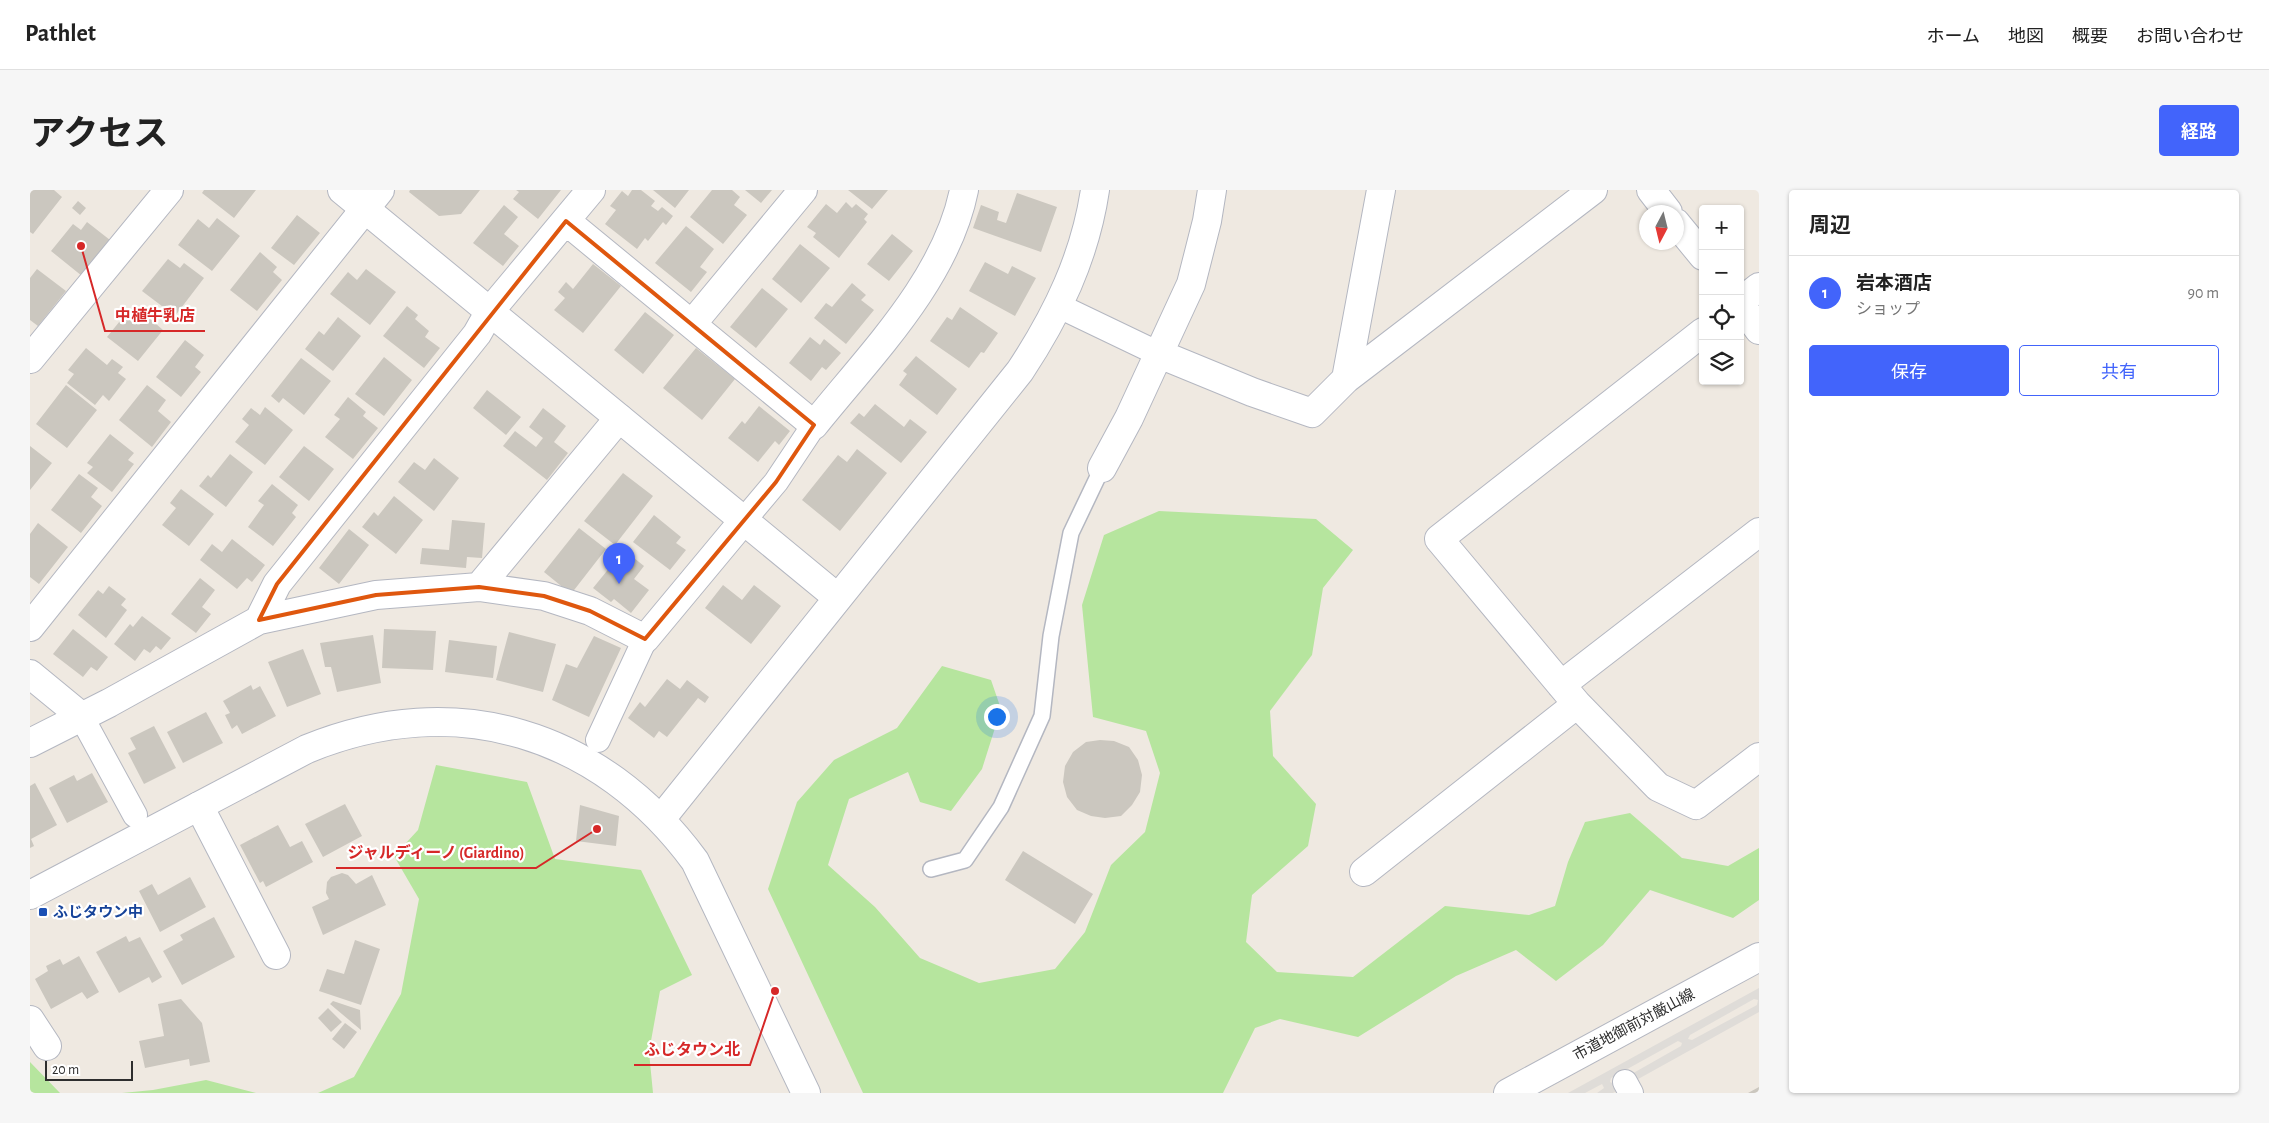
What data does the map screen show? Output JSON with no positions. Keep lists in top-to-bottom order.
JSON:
{
  "streets": {
    "street": ["市道地御前対厳山線"]
  },
  "places": {
    "other": ["中植牛乳店", "ジャルディーノ (Giardino)", "ふじタウン北"],
    "transit": ["ふじタウン中"]
  },
  "scale_bar": "20 m",
  "north": "bottom",
  "page": {
    "header": "Pathlet",
    "nav": [
      "ホーム",
      "地図",
      "概要",
      "お問い合わせ"
    ],
    "title": "アクセス",
    "buttons": [
      "経路",
      ["保存", "共有"]
    ],
    "heading": "周辺",
    "map_buttons": ["+", "−"],
    "list": [
      {
        "mark": "1",
        "name": "岩本酒店",
        "note": "ショップ",
        "value": "90 m"
      }
    ],
    "pins": "1",
    "scale": "20 m"
  }
}
